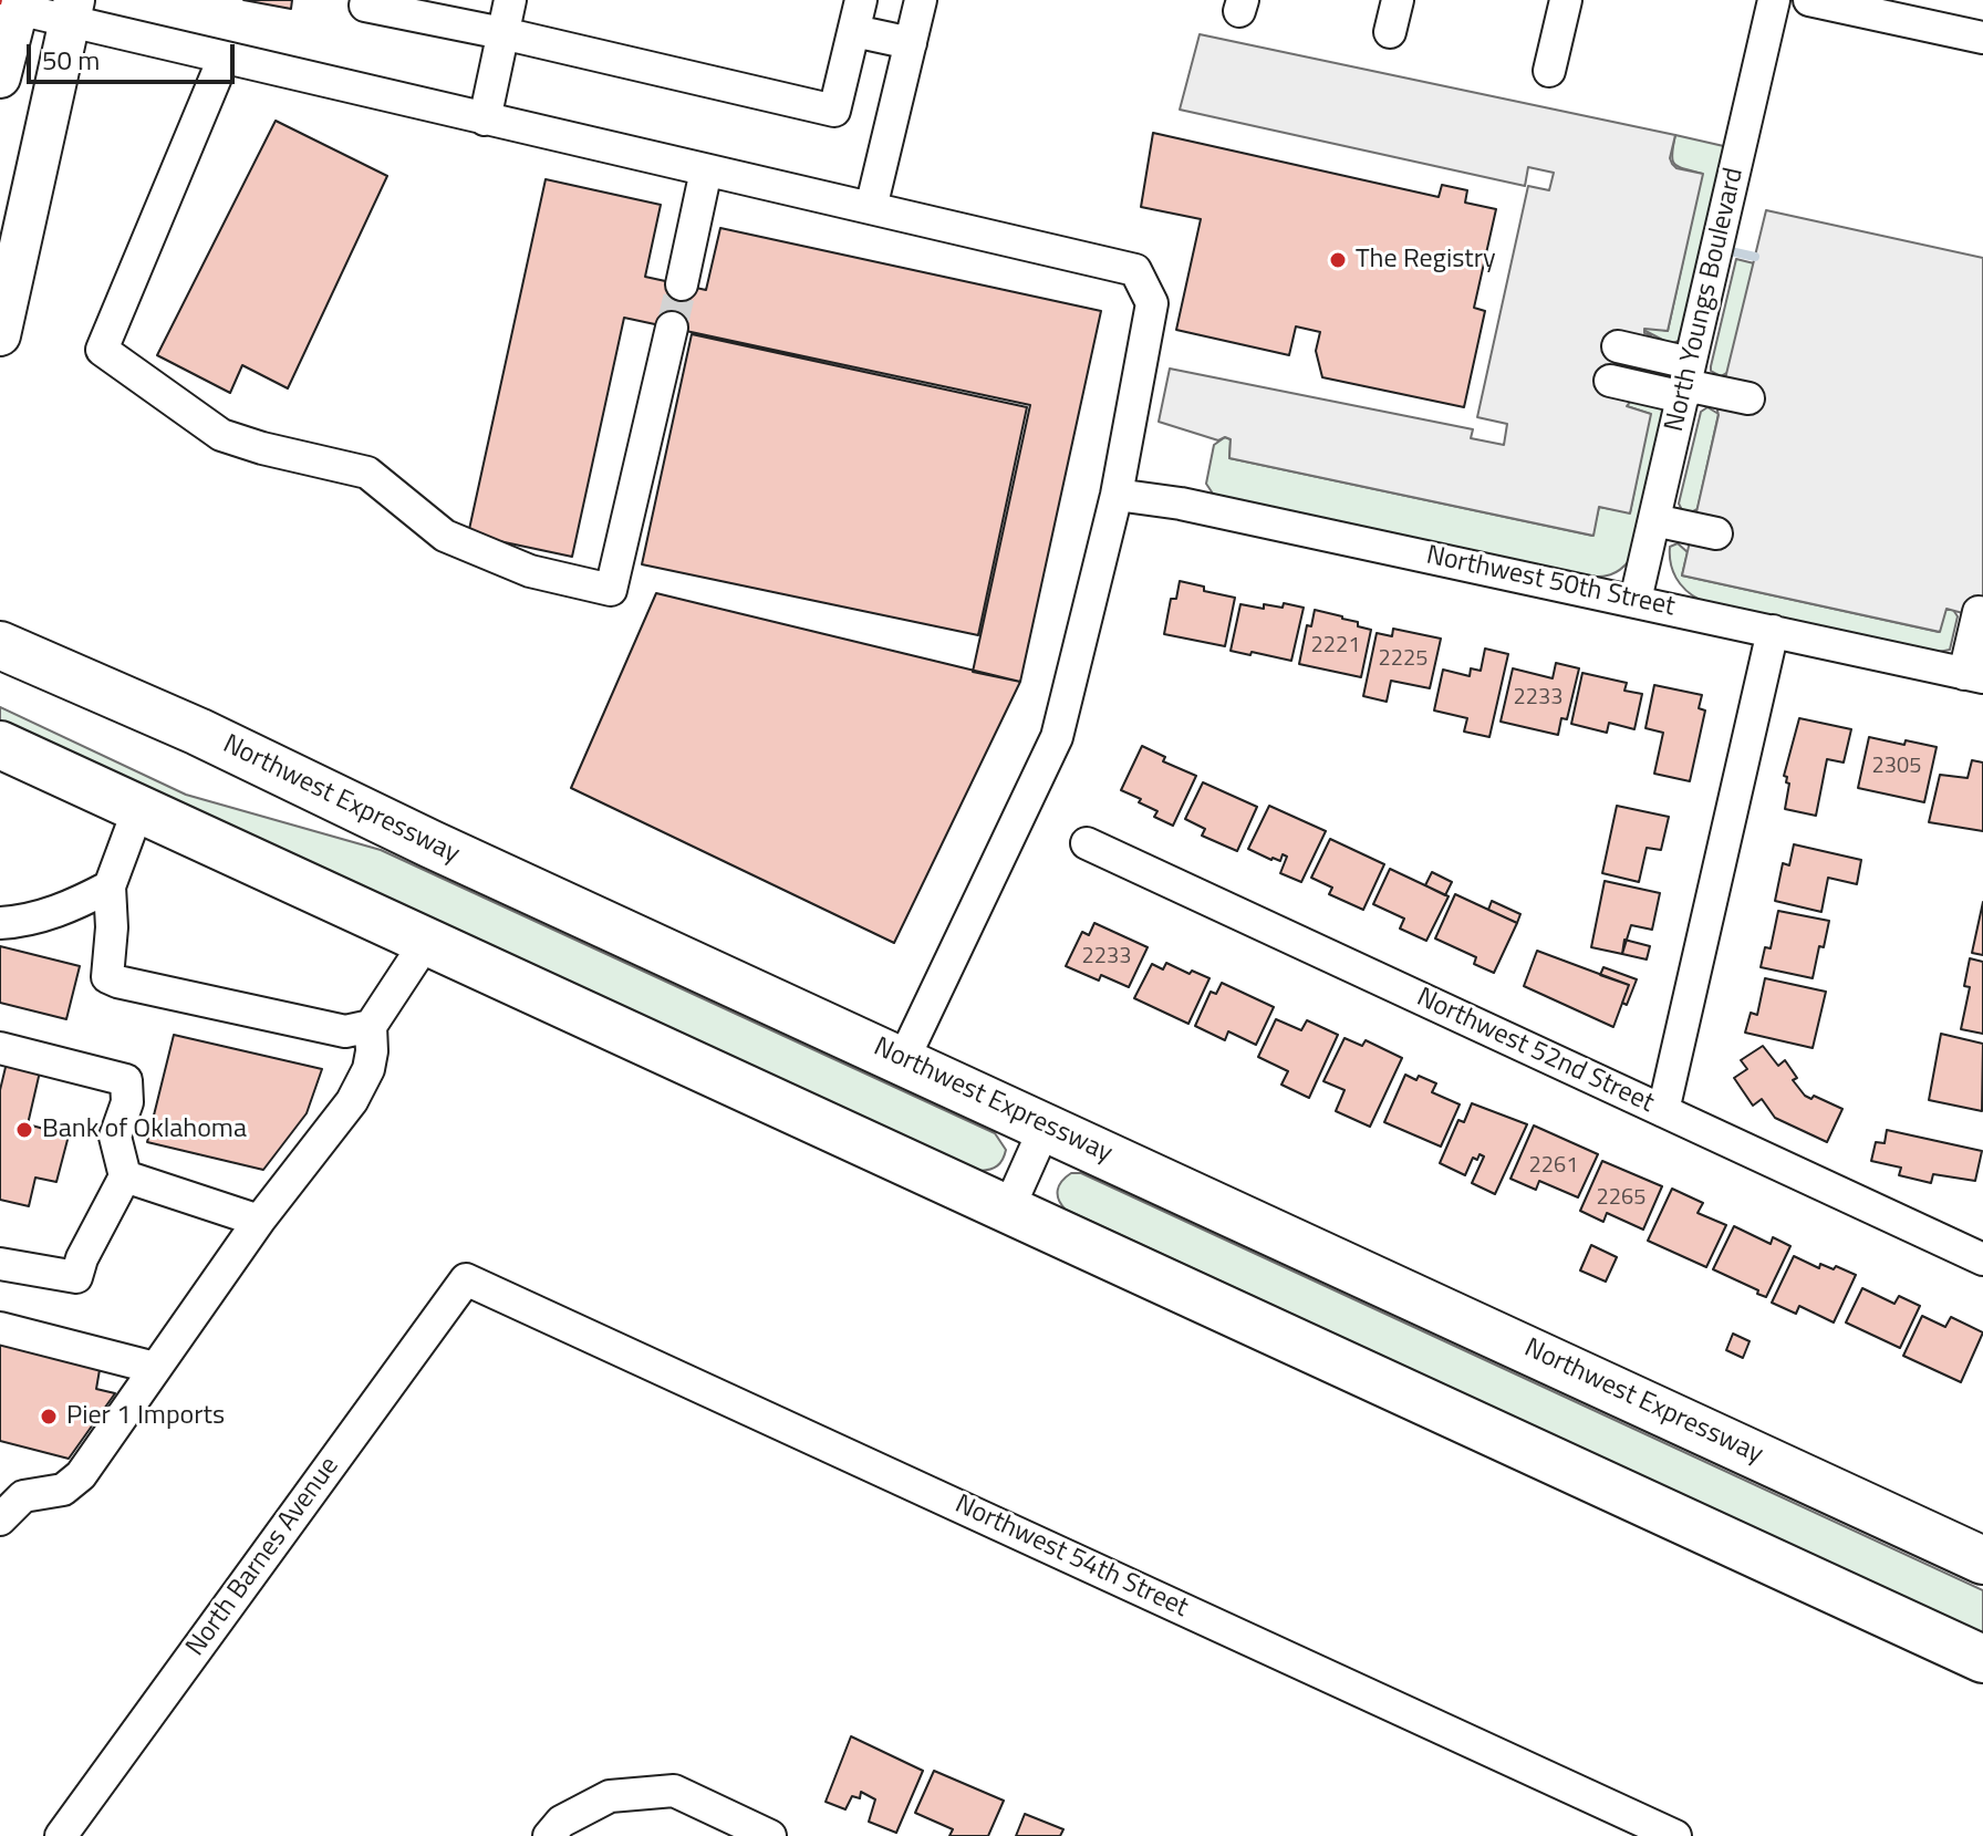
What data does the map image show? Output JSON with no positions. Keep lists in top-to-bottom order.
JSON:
{
  "streets": {
    "highway": ["Northwest Expressway"],
    "street": [
      "North Youngs Boulevard",
      "Northwest 50th Street",
      "Northwest 52nd Street",
      "North Barnes Avenue",
      "Northwest 54th Street"
    ]
  },
  "crossings": [
    ["North Youngs Boulevard", "Northwest 50th Street"],
    ["North Barnes Avenue", "Northwest 54th Street"]
  ],
  "places": ["The Registry", "Bank of Oklahoma", "Pier 1 Imports"],
  "house_numbers": [
    "2221",
    "2225",
    "2233",
    "2305",
    "2233",
    "2261",
    "2265"
  ],
  "scale_bar": "50 m"
}
